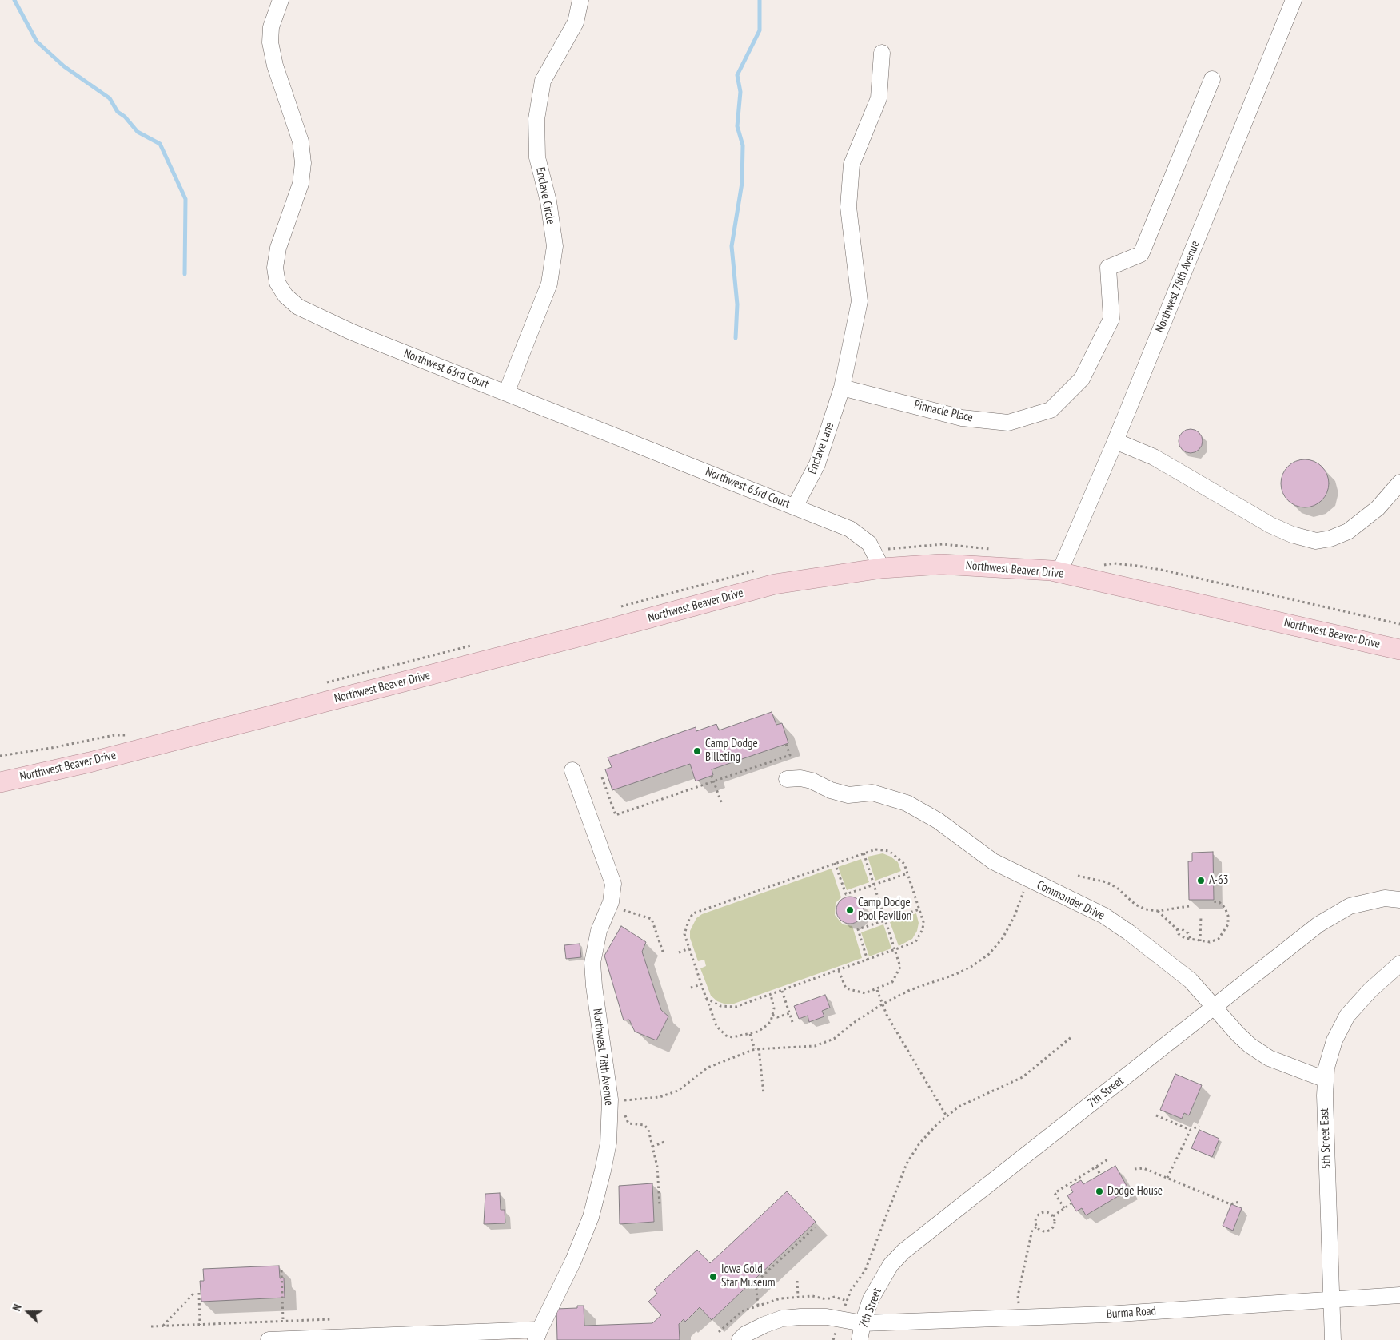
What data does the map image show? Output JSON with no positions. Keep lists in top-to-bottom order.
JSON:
{
  "streets": {
    "main road": ["Northwest Beaver Drive"],
    "street": [
      "Enclave Circle",
      "Northwest 78th Avenue",
      "Northwest 63rd Court",
      "Pinnacle Place",
      "Enclave Lane",
      "Commander Drive",
      "7th Street",
      "5th Street East",
      "Burma Road"
    ]
  },
  "crossings": [
    ["Enclave Circle", "Northwest 63rd Court"],
    ["Northwest 78th Avenue", "Northwest Beaver Drive"],
    ["Northwest 63rd Court", "Enclave Lane"],
    ["Northwest 63rd Court", "Northwest Beaver Drive"],
    ["Pinnacle Place", "Enclave Lane"],
    ["Commander Drive", "7th Street"],
    ["Commander Drive", "5th Street East"],
    ["7th Street", "Burma Road"],
    ["5th Street East", "Burma Road"]
  ],
  "places": [
    "Camp Dodge Billeting",
    "A-63",
    "Camp Dodge Pool Pavilion",
    "Dodge House",
    "Iowa Gold Star Museum"
  ],
  "north": "left"
}
